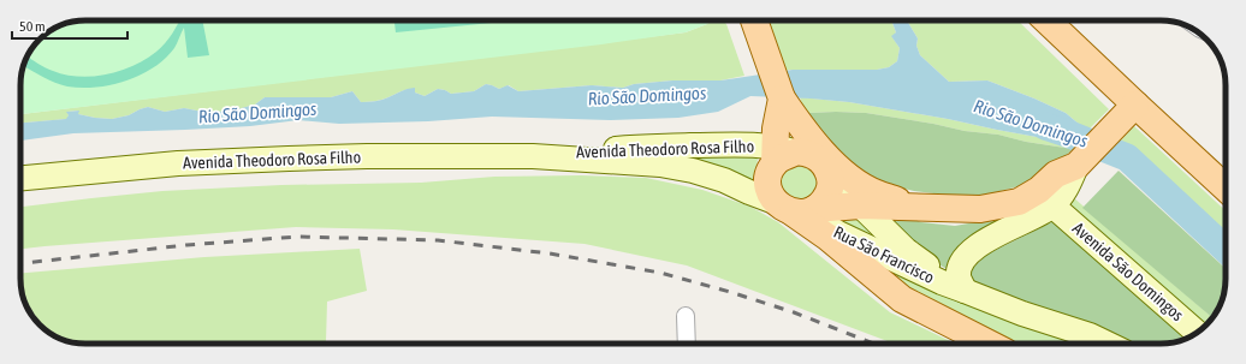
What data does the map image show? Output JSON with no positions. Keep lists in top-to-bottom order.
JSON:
{
  "streets": {
    "main road": ["Avenida Theodoro Rosa Filho", "Rua São Francisco", "Avenida São Domingos"]
  },
  "crossings": [
    ["Avenida Theodoro Rosa Filho", "Rua São Francisco"]
  ],
  "water": ["Rio São Domingos"],
  "scale_bar": "50 m"
}
